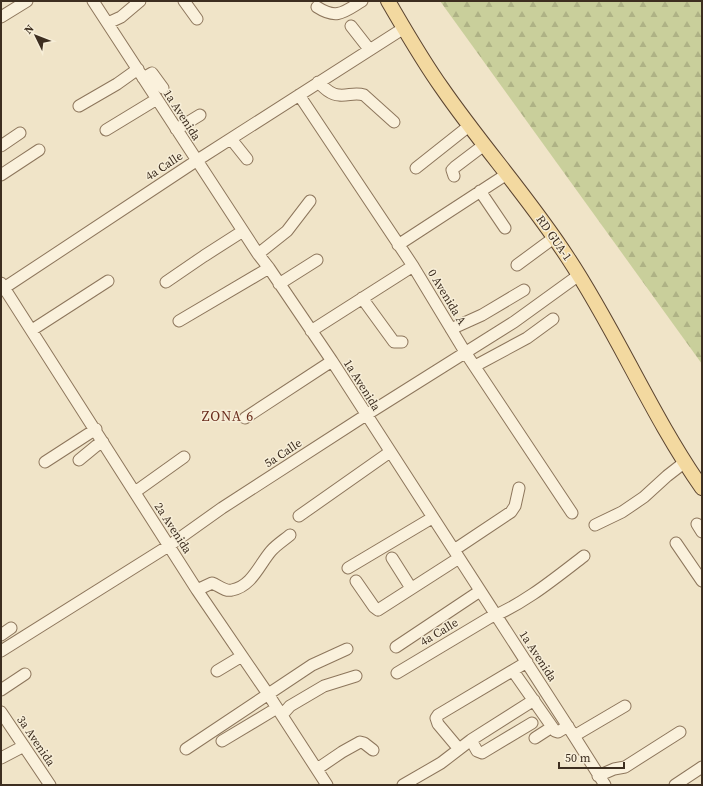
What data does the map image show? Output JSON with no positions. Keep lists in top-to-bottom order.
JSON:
{
  "streets": {
    "main road": ["RD GUA-1"],
    "street": [
      "1a Avenida",
      "4a Calle",
      "0 Avenida A",
      "5a Calle",
      "2a Avenida",
      "3a Avenida"
    ]
  },
  "crossings": [
    ["1a Avenida", "4a Calle"],
    ["1a Avenida", "5a Calle"],
    ["4a Calle", "RD GUA-1"],
    ["4a Calle", "0 Avenida A"],
    ["4a Calle", "2a Avenida"],
    ["RD GUA-1", "5a Calle"],
    ["0 Avenida A", "5a Calle"],
    ["5a Calle", "2a Avenida"]
  ],
  "districts": ["ZONA 6"],
  "scale_bar": "50 m",
  "north": "top left"
}
